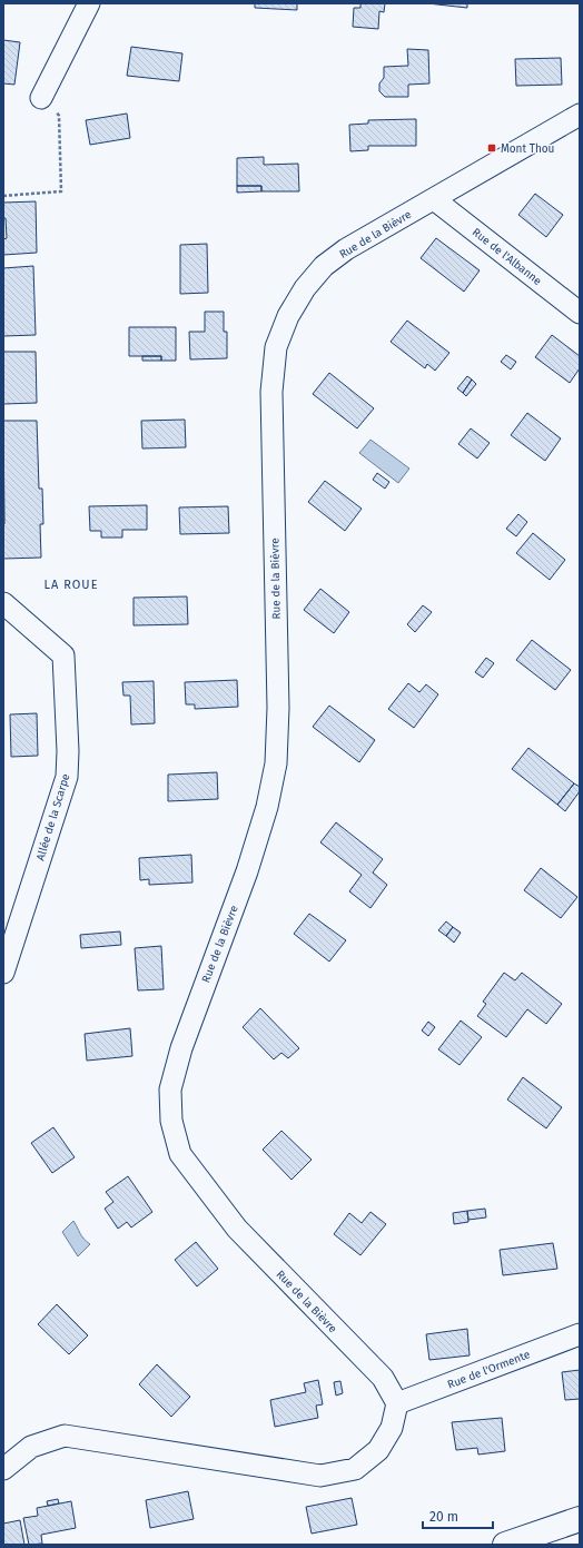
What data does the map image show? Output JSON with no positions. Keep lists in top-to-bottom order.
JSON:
{
  "streets": {
    "street": [
      "Rue de la Bièvre",
      "Rue de l'Albanne",
      "Allée de la Scarpe",
      "Rue de l'Ormente"
    ]
  },
  "crossings": [
    ["Rue de la Bièvre", "Rue de l'Albanne"],
    ["Rue de la Bièvre", "Rue de l'Ormente"]
  ],
  "districts": ["LA ROUE"],
  "places": {
    "transit": ["Mont Thou"]
  },
  "scale_bar": "20 m"
}
